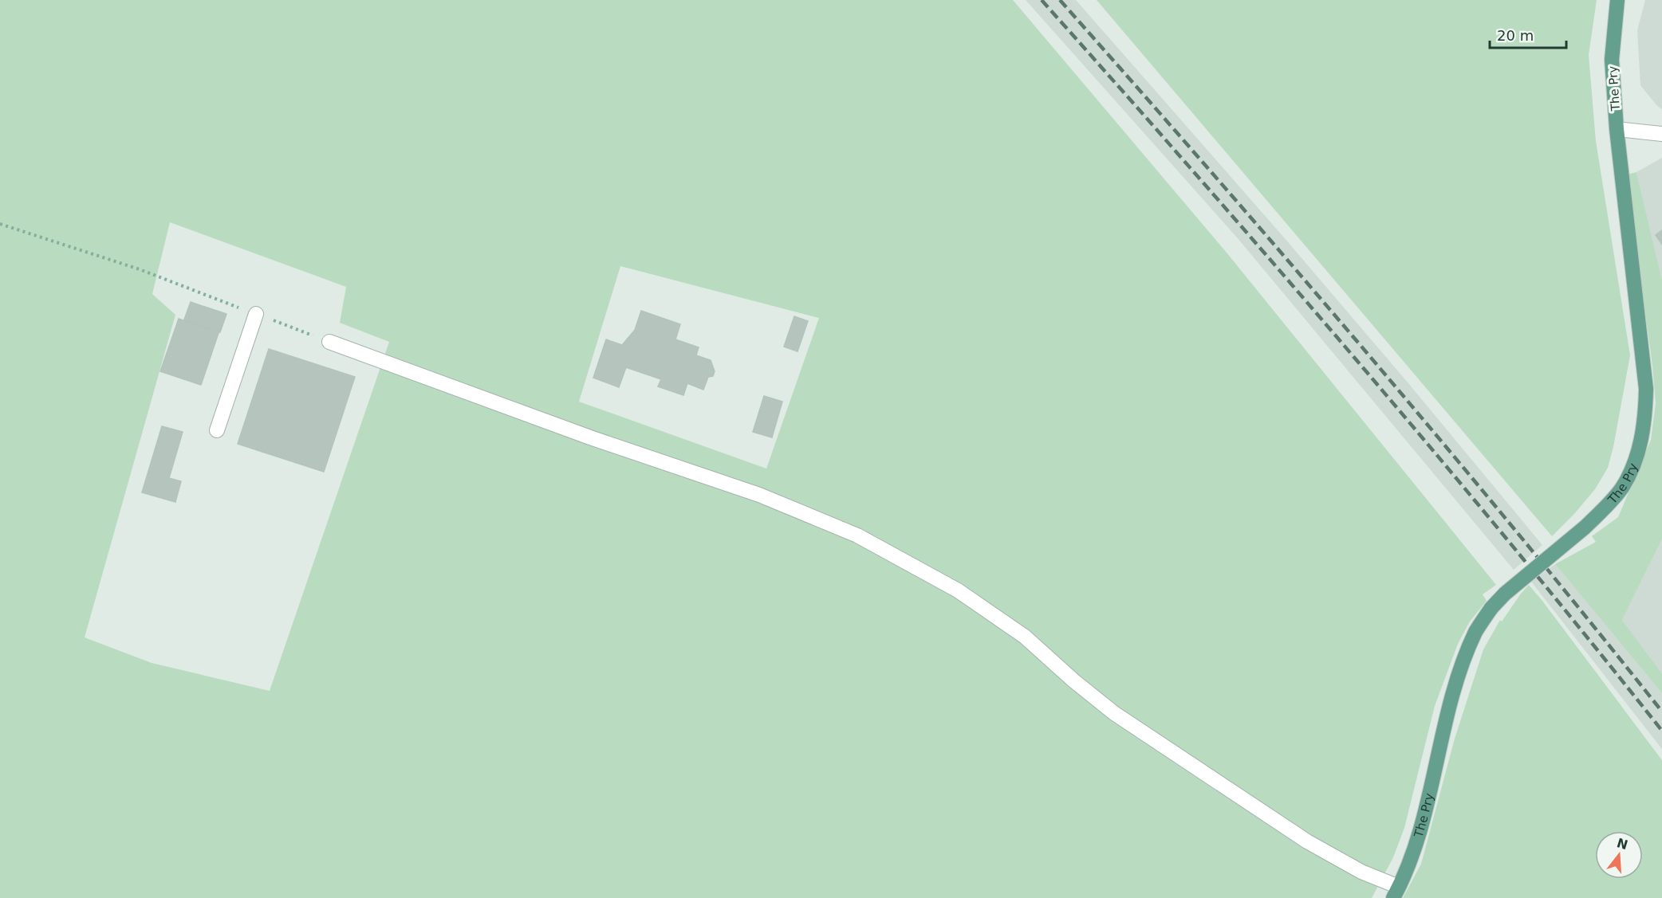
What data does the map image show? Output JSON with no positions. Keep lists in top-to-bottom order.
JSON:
{
  "streets": {
    "main road": ["The Pry"]
  },
  "scale_bar": "20 m",
  "north": "top"
}
